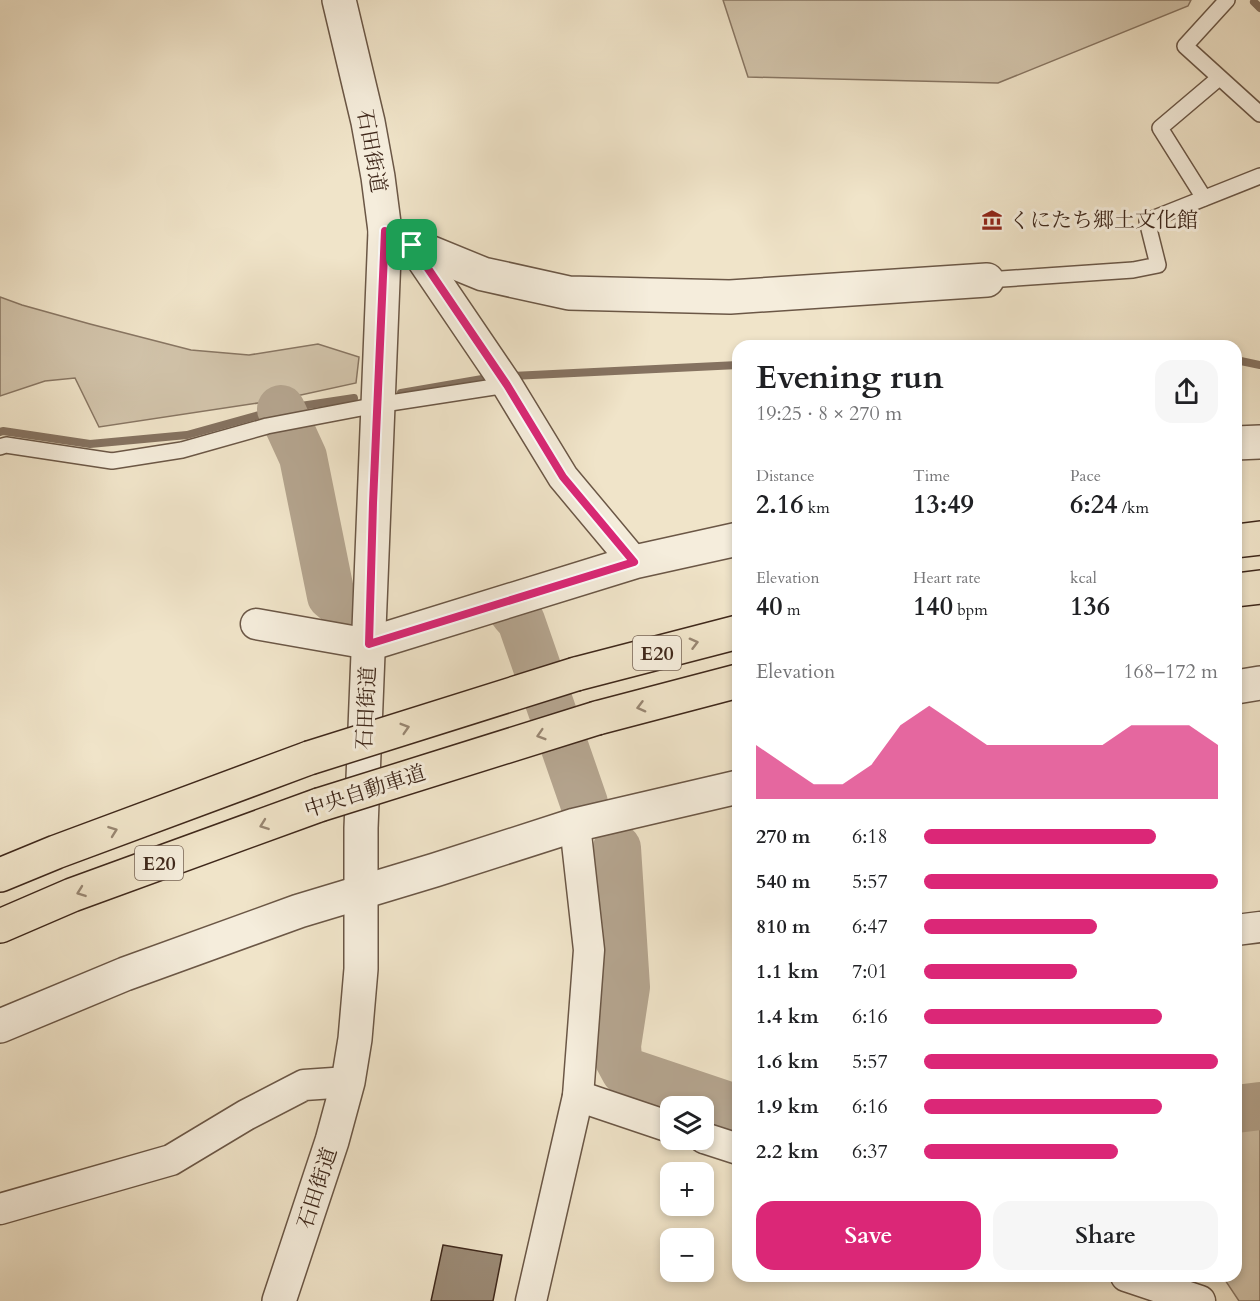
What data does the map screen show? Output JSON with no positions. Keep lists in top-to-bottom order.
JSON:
{
  "streets": {
    "highway": ["E20", "中央自動車道"],
    "street": ["石田街道"]
  },
  "places": {
    "museum": ["くにたち郷土文化館"]
  },
  "page": {
    "heading": ["Evening run", "19:25 · 8 × 270 m"],
    "stats": [
      ["Distance", "2.16 km"],
      ["Time", "13:49"],
      ["Pace", "6:24 /km"],
      ["Elevation", "40 m"],
      ["Heart rate", "140 bpm"],
      ["kcal", "136"]
    ],
    "chart": ["Elevation", "168–172 m"],
    "list": [
      {
        "name": "270 m",
        "note": "6:18"
      },
      {
        "name": "540 m",
        "note": "5:57"
      },
      {
        "name": "810 m",
        "note": "6:47"
      },
      {
        "name": "1.1 km",
        "note": "7:01"
      },
      {
        "name": "1.4 km",
        "note": "6:16"
      },
      {
        "name": "1.6 km",
        "note": "5:57"
      },
      {
        "name": "1.9 km",
        "note": "6:16"
      },
      {
        "name": "2.2 km",
        "note": "6:37"
      }
    ],
    "map_buttons": ["+", "−"],
    "buttons": ["Save", "Share"]
  }
}
